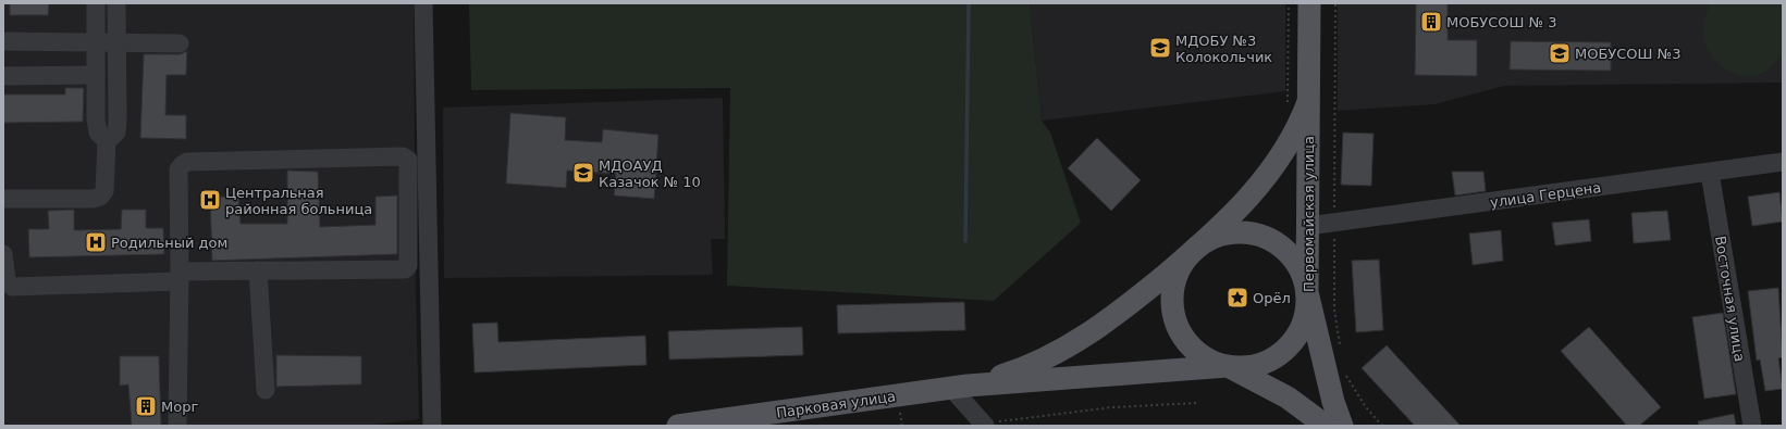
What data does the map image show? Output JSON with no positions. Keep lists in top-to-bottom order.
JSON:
{
  "streets": {
    "main road": ["Первомайская улица", "Парковая улица"],
    "street": ["улица Герцена", "Восточная улица"]
  },
  "crossings": [
    ["улица Герцена", "Первомайская улица"],
    ["улица Герцена", "Восточная улица"],
    ["Первомайская улица", "Парковая улица"]
  ],
  "places": {
    "building": ["МОБУСОШ № 3", "Морг"],
    "school or university": ["МДОБУ №3 Колокольчик", "МОБУСОШ №3", "МДОАУД Казачок № 10"],
    "hospital": ["Центральная районная больница", "Родильный дом"],
    "place": ["Орёл"]
  }
}
